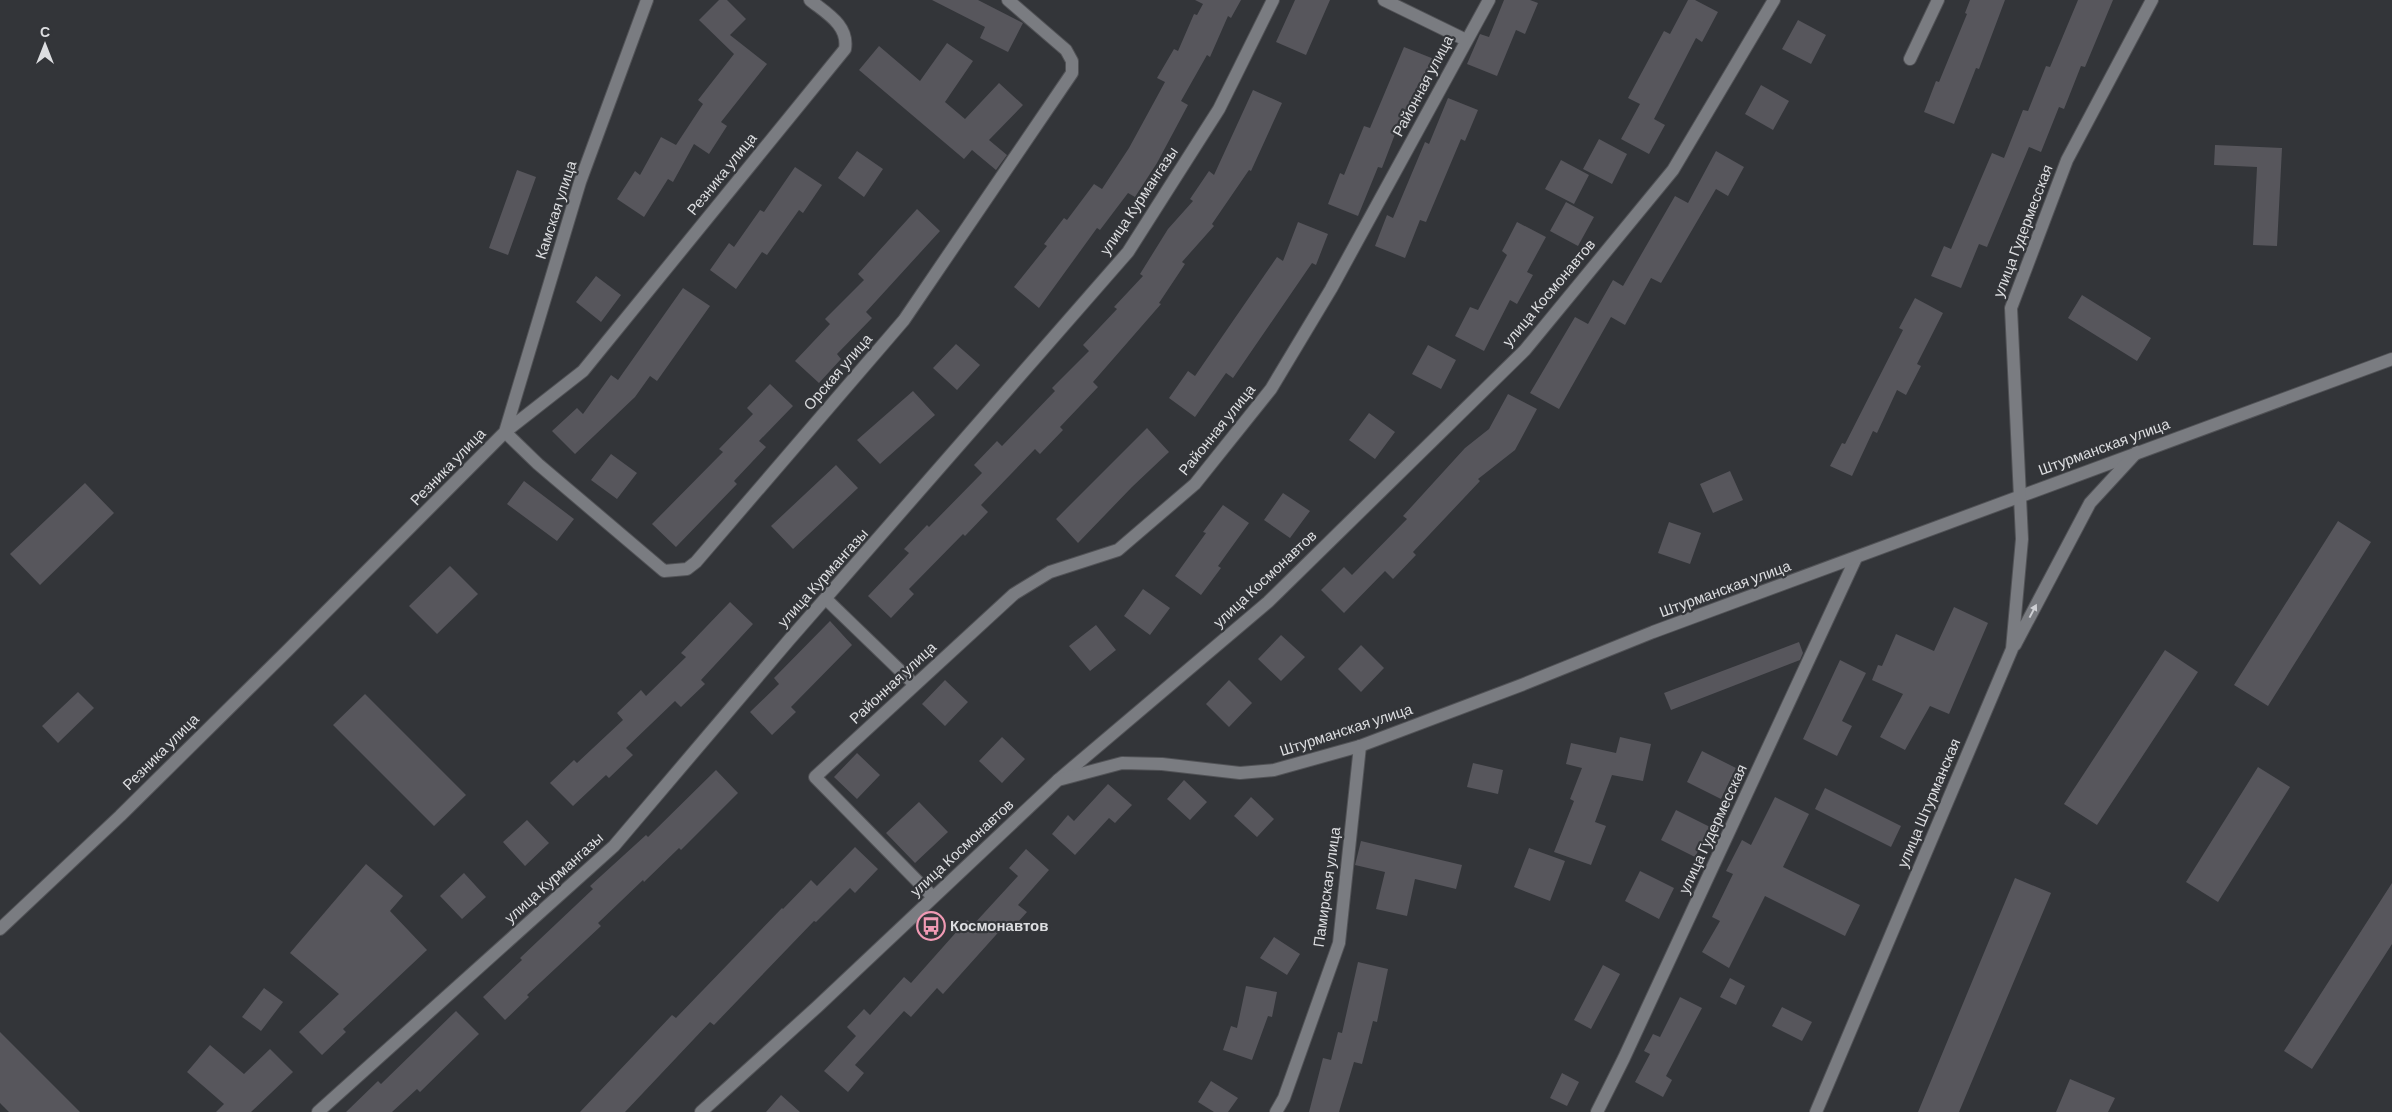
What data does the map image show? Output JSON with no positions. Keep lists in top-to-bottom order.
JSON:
{
  "streets": {
    "street": [
      "Районная улица",
      "Резника улица",
      "улица Курмангазы",
      "Камская улица",
      "улица Гудермесская",
      "улица Космонавтов",
      "Орская улица",
      "Штурманская улица",
      "улица Штурманская",
      "Памирская улица"
    ]
  },
  "crossings": [
    ["Районная улица", "улица Космонавтов"],
    ["Резника улица", "Камская улица"],
    ["Резника улица", "Орская улица"],
    ["Камская улица", "Орская улица"],
    ["улица Гудермесская", "Штурманская улица"],
    ["улица Гудермесская", "улица Штурманская"],
    ["улица Космонавтов", "Штурманская улица"],
    ["Штурманская улица", "улица Штурманская"],
    ["Штурманская улица", "Памирская улица"]
  ],
  "places": {
    "bus stop": ["Космонавтов"]
  },
  "north": "top"
}
